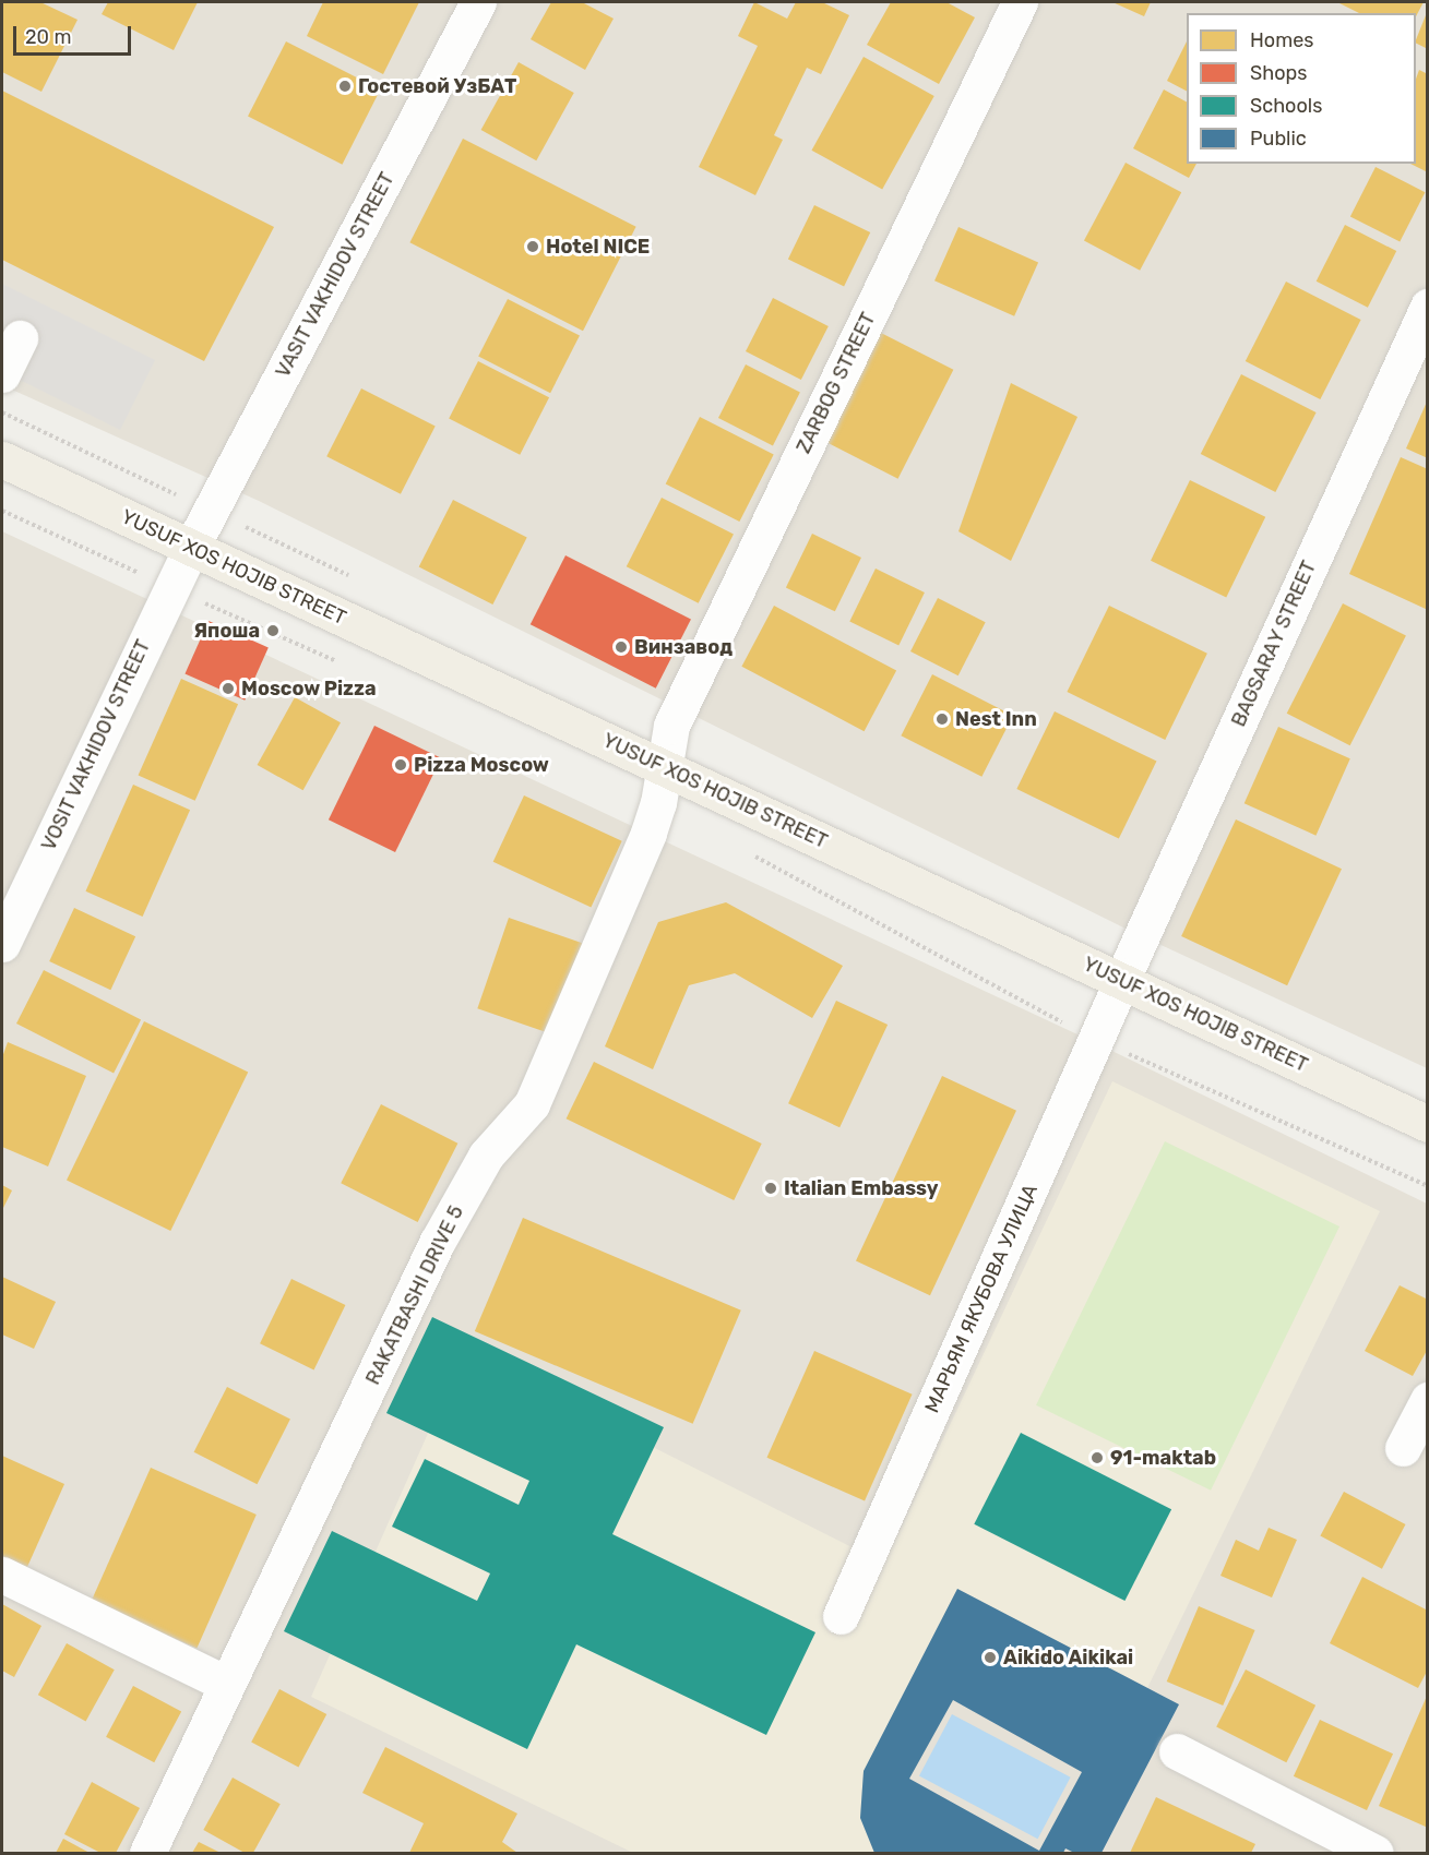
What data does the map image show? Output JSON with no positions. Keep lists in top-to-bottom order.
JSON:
{
  "streets": {
    "main road": ["YUSUF XOS HOJIB STREET"],
    "street": [
      "VASIT VAKHIDOV STREET",
      "ZARBOG STREET",
      "BAGSARАY STREET",
      "VOSIT VAKHIDOV STREET",
      "RAKATBASHI DRIVE 5",
      "МАРЬЯМ ЯКУБОВА УЛИЦА"
    ]
  },
  "crossings": [
    ["VASIT VAKHIDOV STREET", "YUSUF XOS HOJIB STREET"],
    ["VASIT VAKHIDOV STREET", "VOSIT VAKHIDOV STREET"],
    ["ZARBOG STREET", "YUSUF XOS HOJIB STREET"],
    ["ZARBOG STREET", "RAKATBASHI DRIVE 5"],
    ["YUSUF XOS HOJIB STREET", "BAGSARАY STREET"],
    ["YUSUF XOS HOJIB STREET", "VOSIT VAKHIDOV STREET"],
    ["YUSUF XOS HOJIB STREET", "RAKATBASHI DRIVE 5"],
    ["YUSUF XOS HOJIB STREET", "МАРЬЯМ ЯКУБОВА УЛИЦА"],
    ["BAGSARАY STREET", "МАРЬЯМ ЯКУБОВА УЛИЦА"]
  ],
  "places": [
    "Гостевой УзБАТ",
    "Hotel NICE",
    "Япоша",
    "Винзавод",
    "Moscow Pizza",
    "Nest Inn",
    "Pizza Moscow",
    "Italian Embassy",
    "91-maktab",
    "Aikido Aikikai"
  ],
  "legend": [
    "Homes",
    "Shops",
    "Schools",
    "Public"
  ],
  "scale_bar": "20 m"
}
